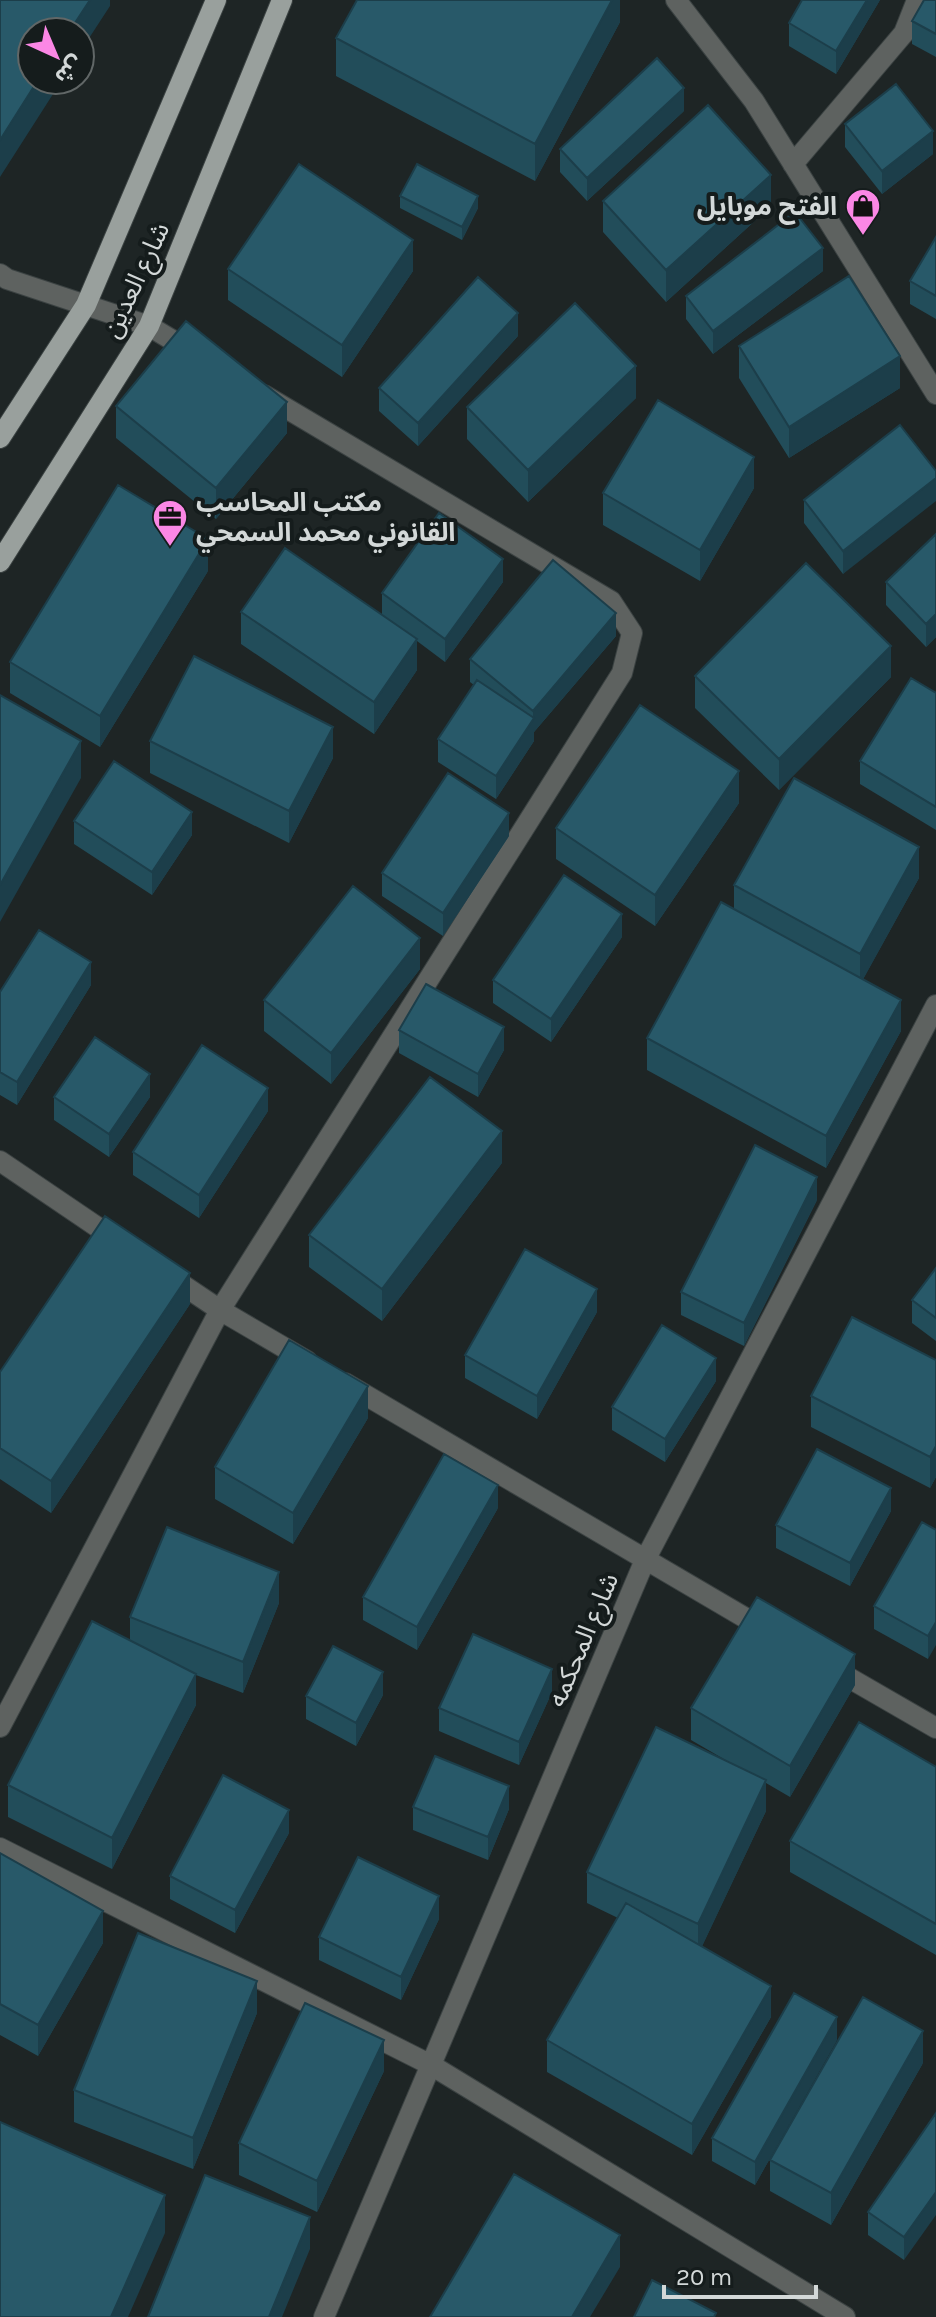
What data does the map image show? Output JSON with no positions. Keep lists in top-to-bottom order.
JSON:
{
  "streets": {
    "main road": ["شارع العدين"],
    "street": ["شارع المحكمه"]
  },
  "places": {
    "shop": ["الفتح موبايل"],
    "office": ["مكتب المحاسب القانوني محمد السمحي"]
  },
  "scale_bar": "20 m",
  "north": "bottom right"
}
